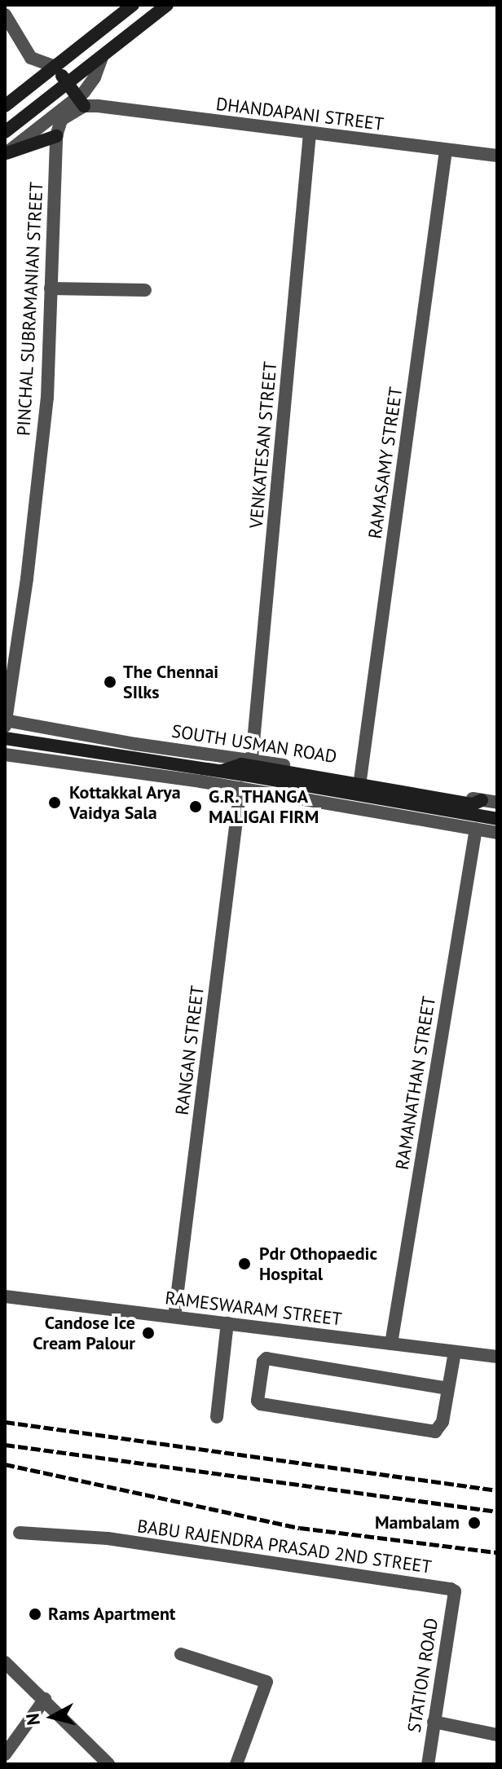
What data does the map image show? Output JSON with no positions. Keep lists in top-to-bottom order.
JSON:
{
  "streets": {
    "street": [
      "DHANDAPANI STREET",
      "PINCHAL SUBRAMANIAN STREET",
      "VENKATESAN STREET",
      "RAMASAMY STREET",
      "SOUTH USMAN ROAD",
      "RANGAN STREET",
      "RAMANATHAN STREET",
      "RAMESWARAM STREET",
      "BABU RAJENDRA PRASAD 2ND STREET",
      "STATION ROAD"
    ]
  },
  "crossings": [
    ["DHANDAPANI STREET", "VENKATESAN STREET"],
    ["DHANDAPANI STREET", "RAMASAMY STREET"],
    ["PINCHAL SUBRAMANIAN STREET", "SOUTH USMAN ROAD"],
    ["VENKATESAN STREET", "SOUTH USMAN ROAD"],
    ["RAMASAMY STREET", "SOUTH USMAN ROAD"],
    ["RANGAN STREET", "RAMESWARAM STREET"],
    ["RAMANATHAN STREET", "RAMESWARAM STREET"],
    ["BABU RAJENDRA PRASAD 2ND STREET", "STATION ROAD"]
  ],
  "places": [
    "The Chennai SIlks",
    "Kottakkal Arya Vaidya Sala",
    "G.R. THANGA MALIGAI FIRM",
    "Pdr Othopaedic Hospital",
    "Candose Ice Cream Palour",
    "Mambalam",
    "Rams Apartment"
  ],
  "north": "left"
}
